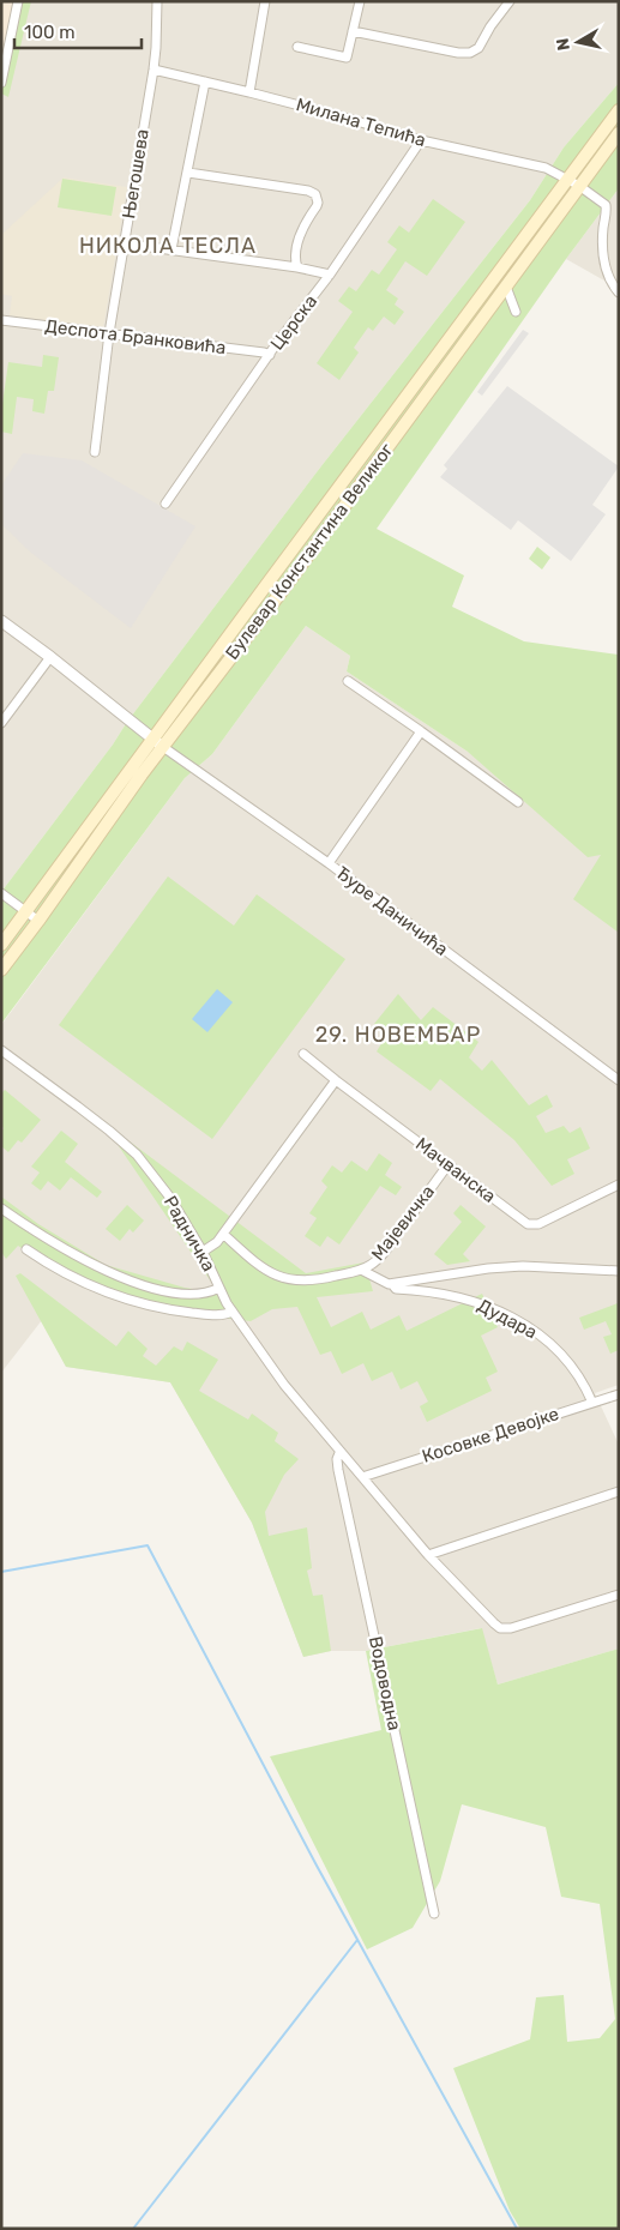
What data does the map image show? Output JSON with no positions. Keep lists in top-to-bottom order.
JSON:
{
  "streets": {
    "main road": ["Булевар Константина Великог"],
    "street": [
      "Милана Тепића",
      "Његошева",
      "Церска",
      "Деспота Бранковића",
      "Ђуре Даничића",
      "Мачванска",
      "Мајевичка",
      "Радничка",
      "Дудара",
      "Косовке Девојке",
      "Водоводна"
    ]
  },
  "crossings": [
    ["Милана Тепића", "Његошева"],
    ["Милана Тепића", "Церска"],
    ["Милана Тепића", "Булевар Константина Великог"],
    ["Његошева", "Деспота Бранковића"],
    ["Церска", "Деспота Бранковића"],
    ["Булевар Константина Великог", "Ђуре Даничића"],
    ["Мачванска", "Мајевичка"],
    ["Мајевичка", "Дудара"],
    ["Радничка", "Водоводна"],
    ["Дудара", "Косовке Девојке"]
  ],
  "districts": ["НИКОЛА ТЕСЛА", "29. НОВЕМБАР"],
  "scale_bar": "100 m",
  "north": "left"
}
